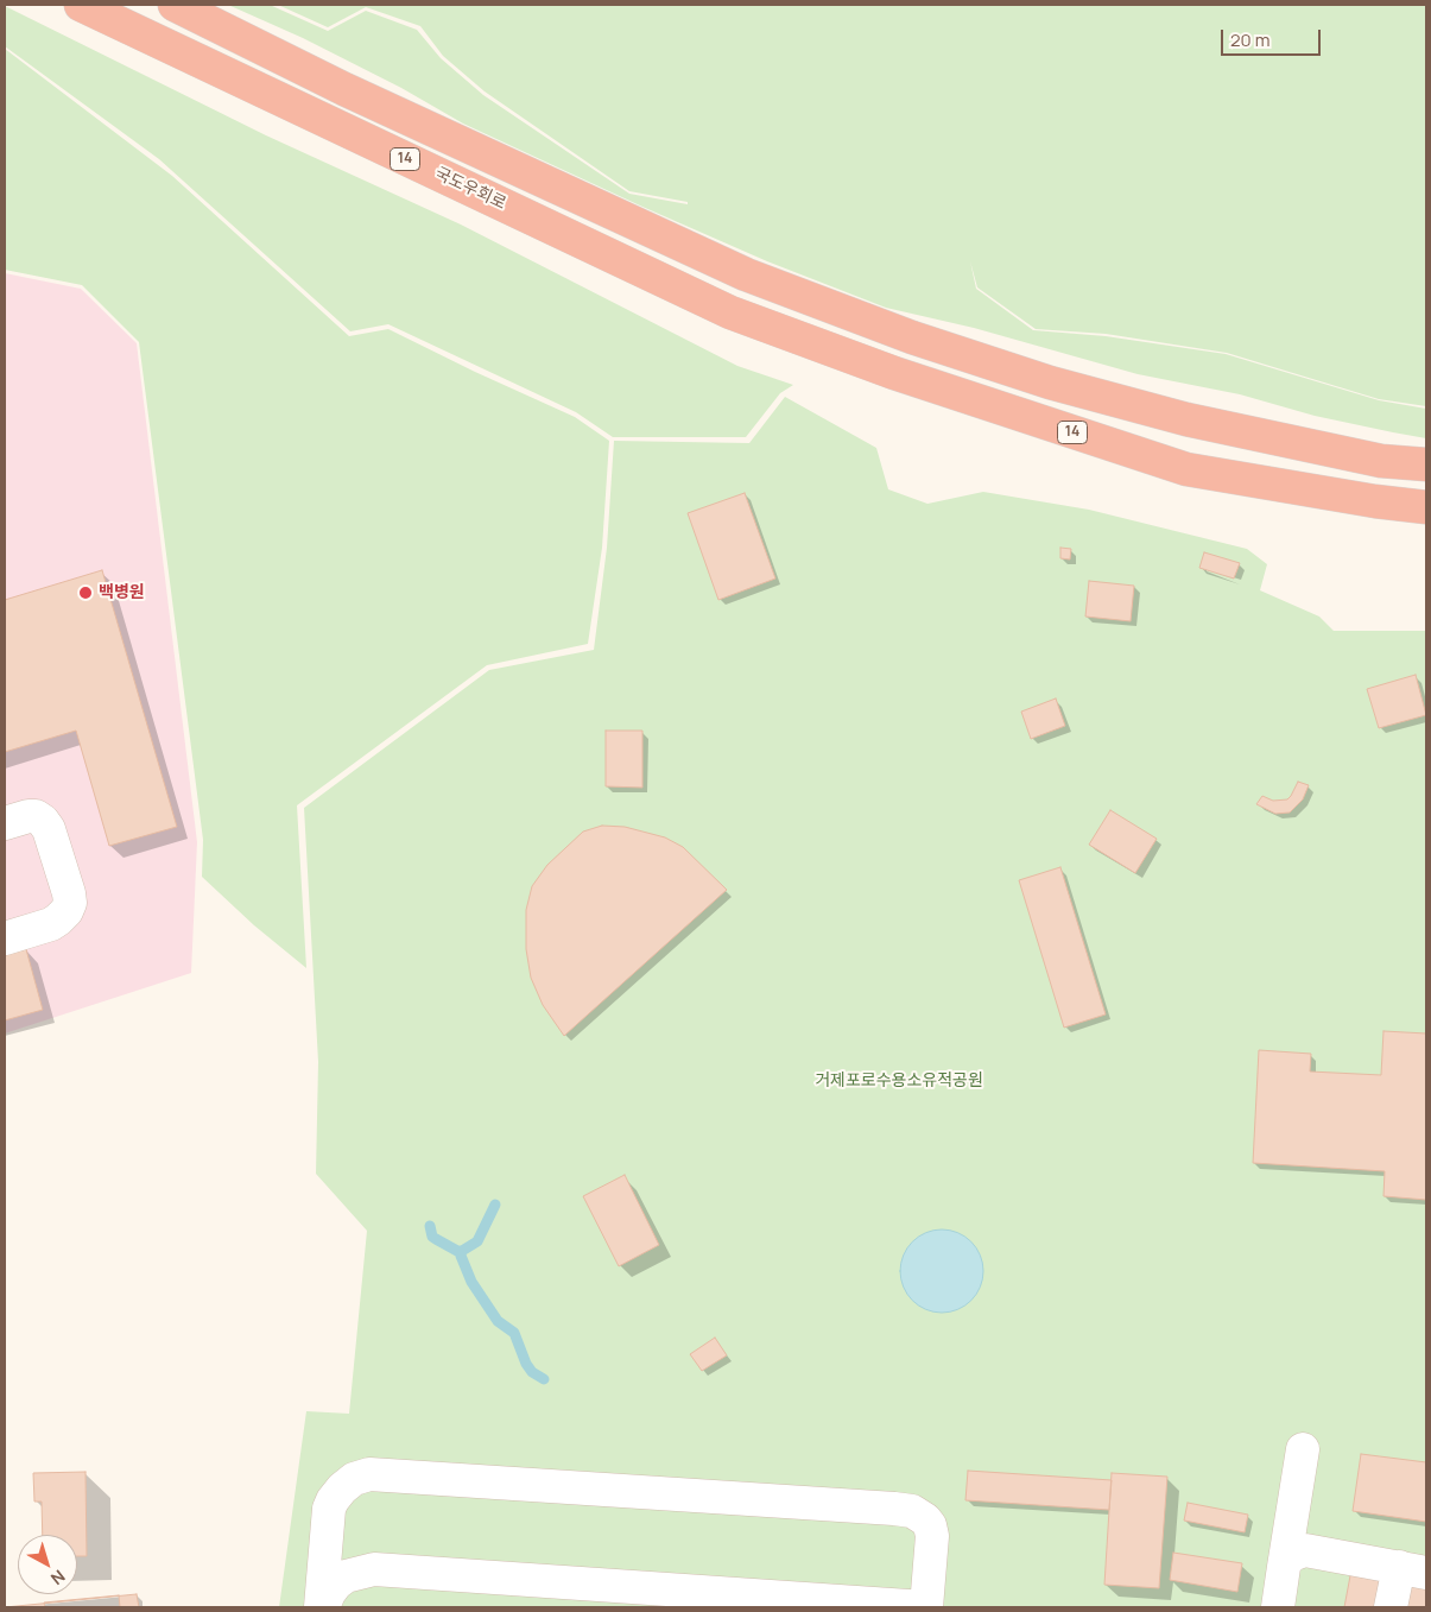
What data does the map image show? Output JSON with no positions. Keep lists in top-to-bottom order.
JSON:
{
  "streets": {
    "highway": ["14", "국도우회로"]
  },
  "parks": ["거제포로수용소유적공원"],
  "places": ["백병원"],
  "scale_bar": "20 m",
  "north": "bottom right"
}
